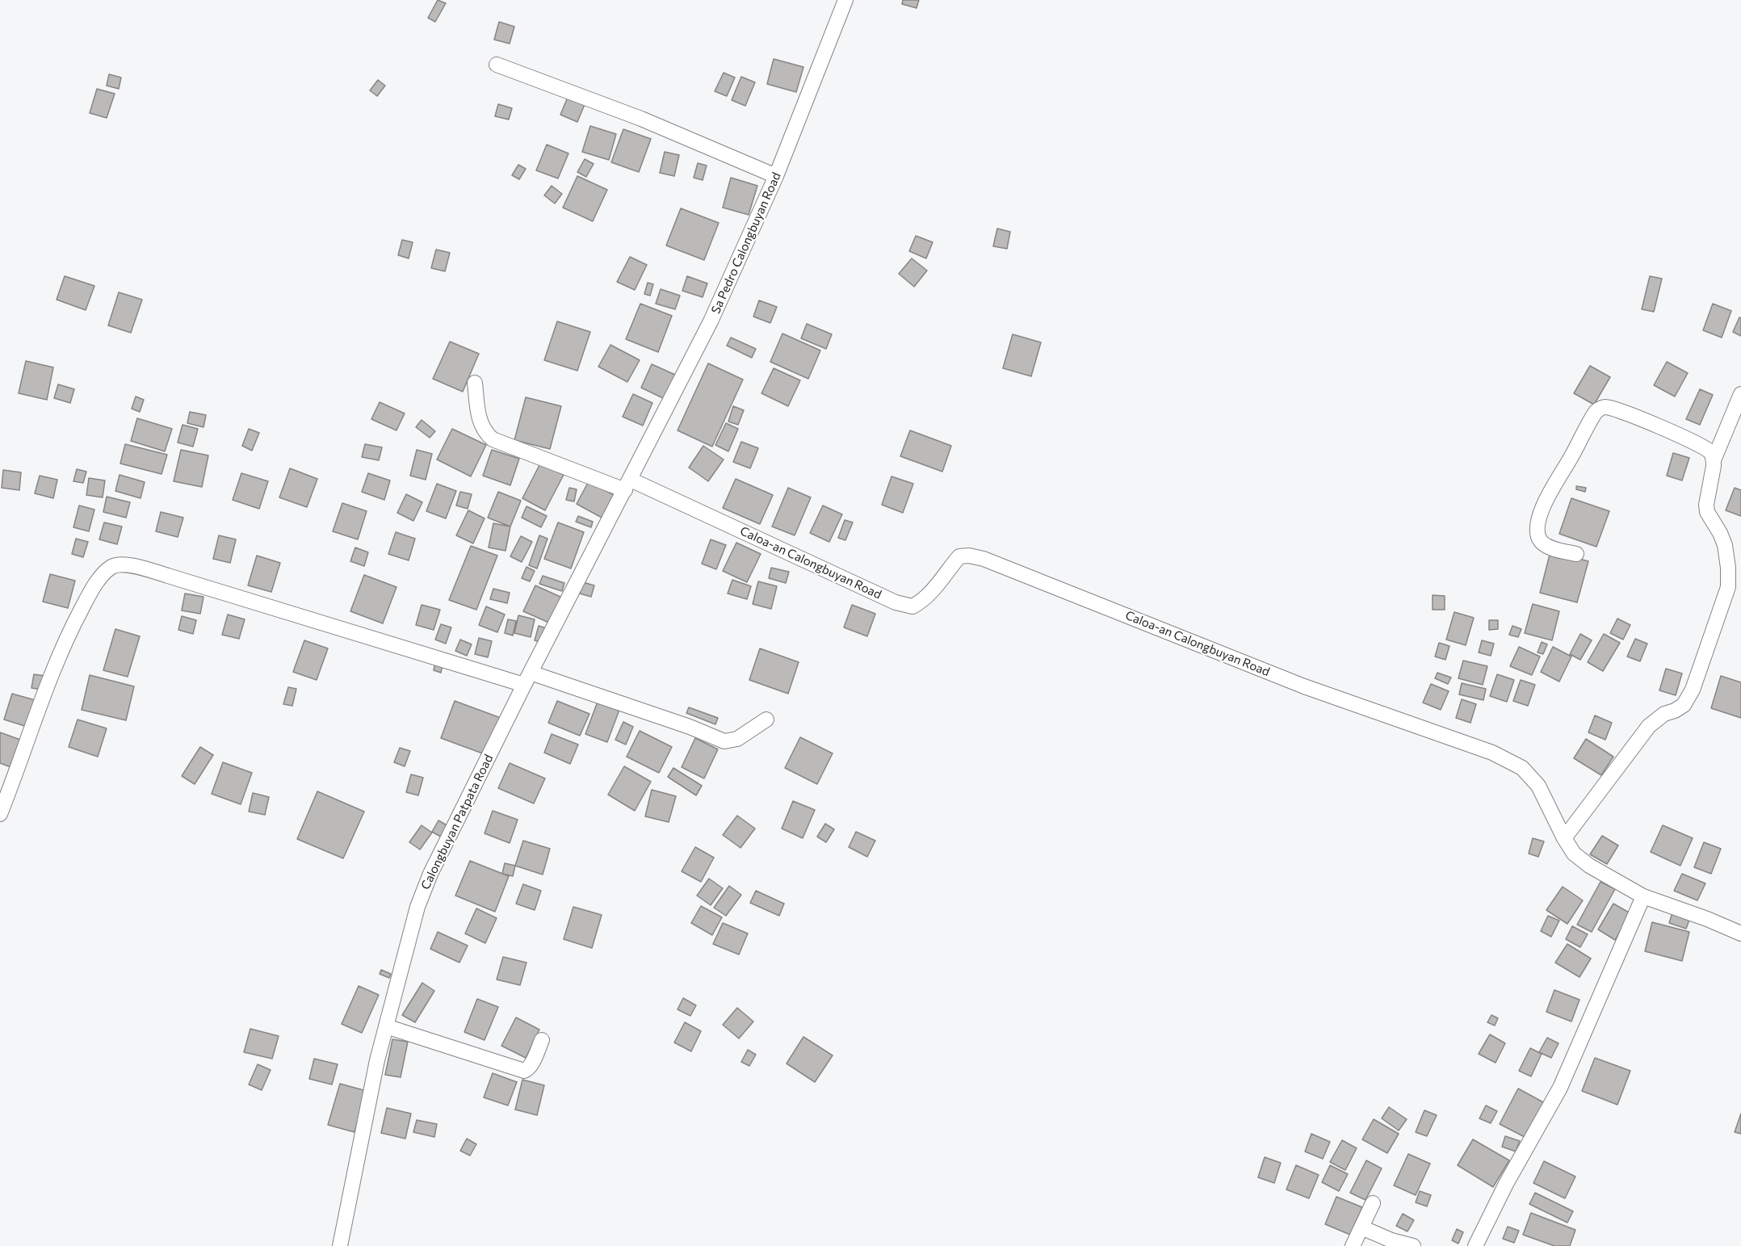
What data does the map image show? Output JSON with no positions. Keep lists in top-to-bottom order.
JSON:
{
  "streets": {
    "street": ["Sa Pedro Calongbuyan Road", "Caloa-an Calongbuyan Road", "Calongbuyan Patpata Road"]
  },
  "crossings": [
    ["Sa Pedro Calongbuyan Road", "Caloa-an Calongbuyan Road"],
    ["Sa Pedro Calongbuyan Road", "Calongbuyan Patpata Road"],
    ["Caloa-an Calongbuyan Road", "Calongbuyan Patpata Road"]
  ]
}
